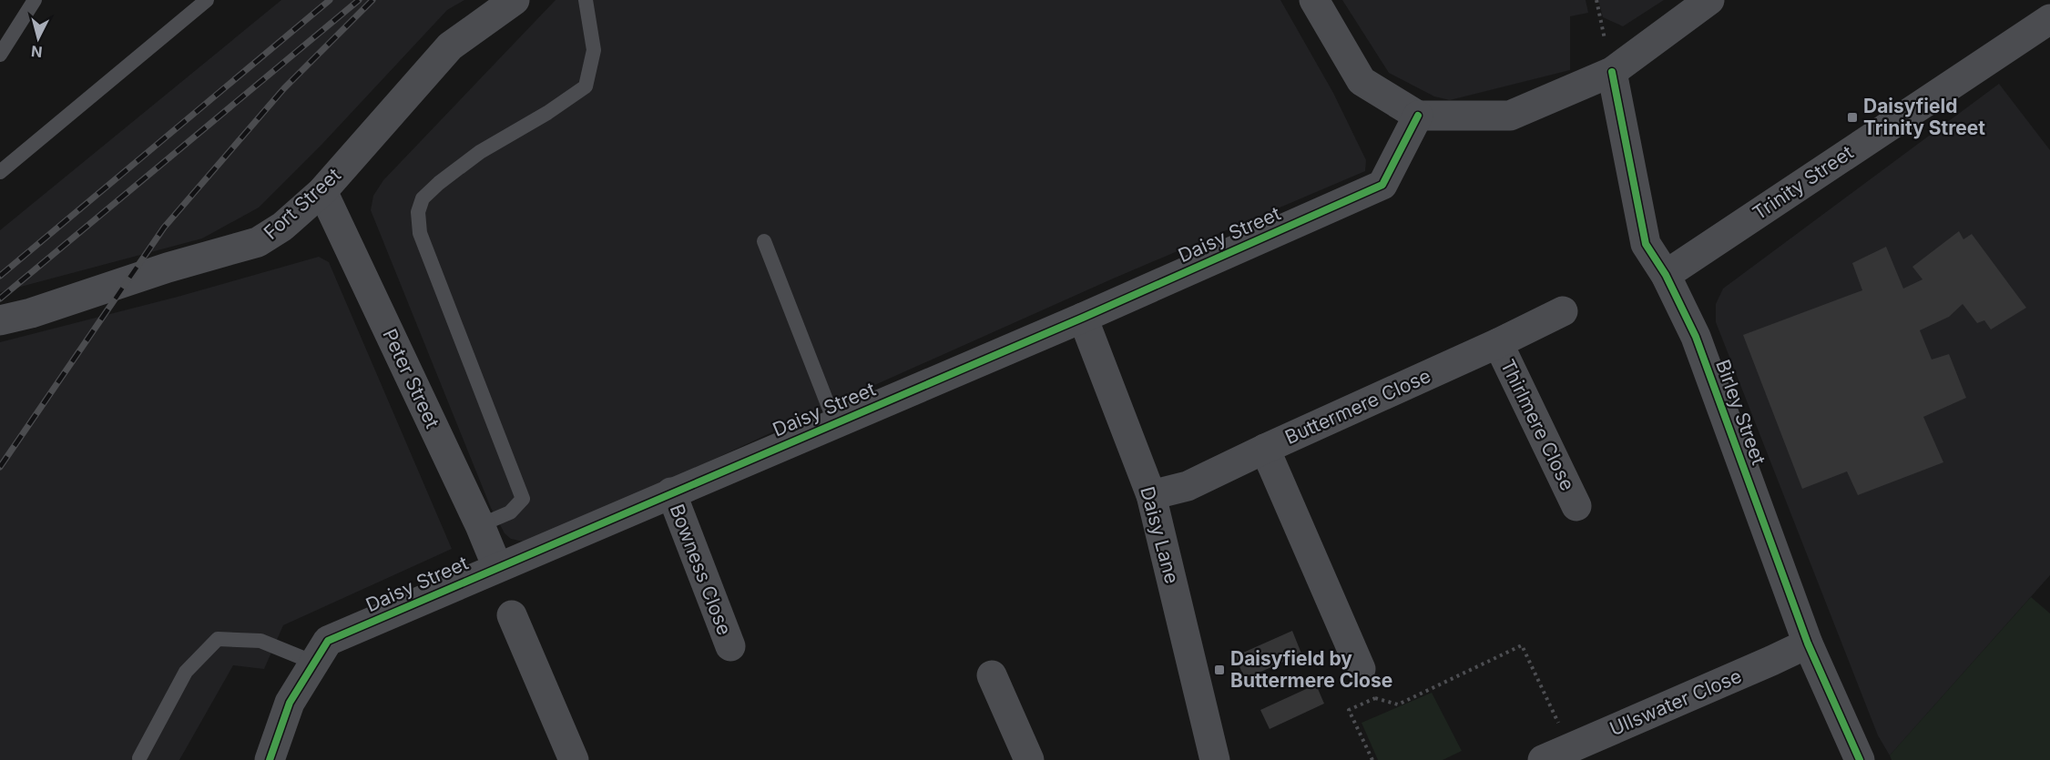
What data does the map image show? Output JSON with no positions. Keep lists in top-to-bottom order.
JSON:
{
  "streets": {
    "street": [
      "Trinity Street",
      "Fort Street",
      "Daisy Street",
      "Peter Street",
      "Buttermere Close",
      "Birley Street",
      "Thirlmere Close",
      "Daisy Lane",
      "Bowness Close",
      "Ullswater Close"
    ]
  },
  "crossings": [
    ["Trinity Street", "Birley Street"],
    ["Fort Street", "Peter Street"],
    ["Daisy Street", "Peter Street"],
    ["Daisy Street", "Daisy Lane"],
    ["Daisy Street", "Bowness Close"],
    ["Buttermere Close", "Thirlmere Close"],
    ["Buttermere Close", "Daisy Lane"],
    ["Birley Street", "Ullswater Close"]
  ],
  "places": {
    "transit": ["Daisyfield Trinity Street", "Daisyfield by Buttermere Close"]
  },
  "north": "bottom"
}
